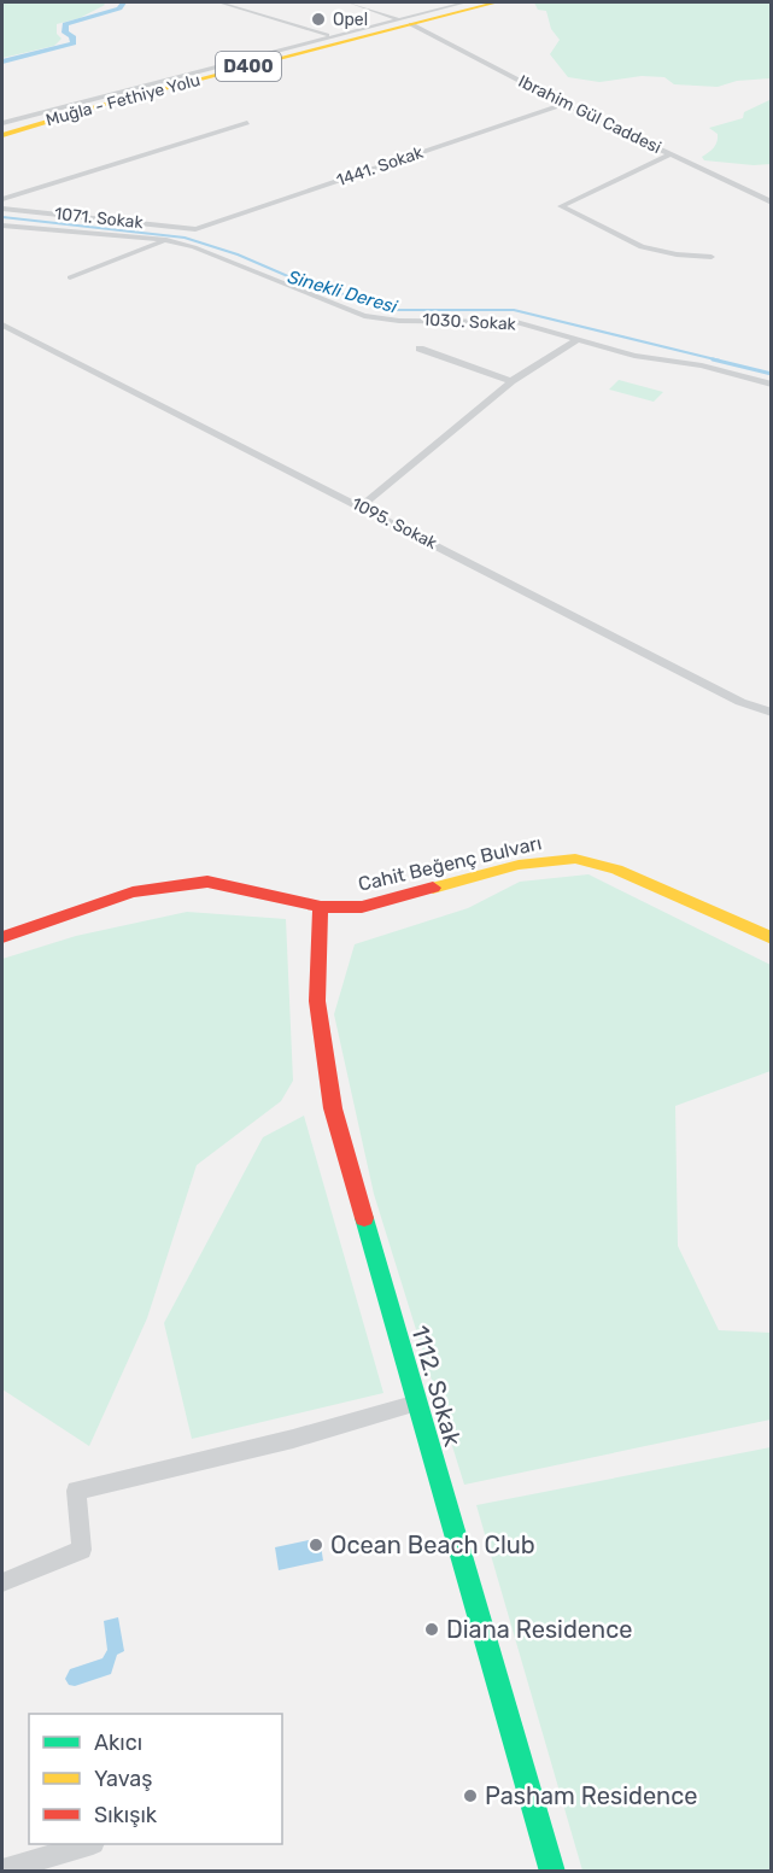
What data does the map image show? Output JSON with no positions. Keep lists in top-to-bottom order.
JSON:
{
  "streets": {
    "main road": [
      "D400",
      "Muğla - Fethiye Yolu",
      "Cahit Beğenç Bulvarı",
      "1112. Sokak"
    ],
    "street": [
      "Ibrahim Gül Caddesi",
      "1441. Sokak",
      "1071. Sokak",
      "1030. Sokak",
      "1095. Sokak"
    ]
  },
  "crossings": [
    ["Muğla - Fethiye Yolu", "Ibrahim Gül Caddesi"],
    ["Ibrahim Gül Caddesi", "1441. Sokak"],
    ["1441. Sokak", "1071. Sokak"],
    ["Cahit Beğenç Bulvarı", "1112. Sokak"]
  ],
  "water": ["Sinekli Deresi"],
  "places": [
    "Opel",
    "Ocean Beach Club",
    "Diana Residence",
    "Pasham Residence"
  ],
  "legend": ["Akıcı", "Yavaş", "Sıkışık"]
}
